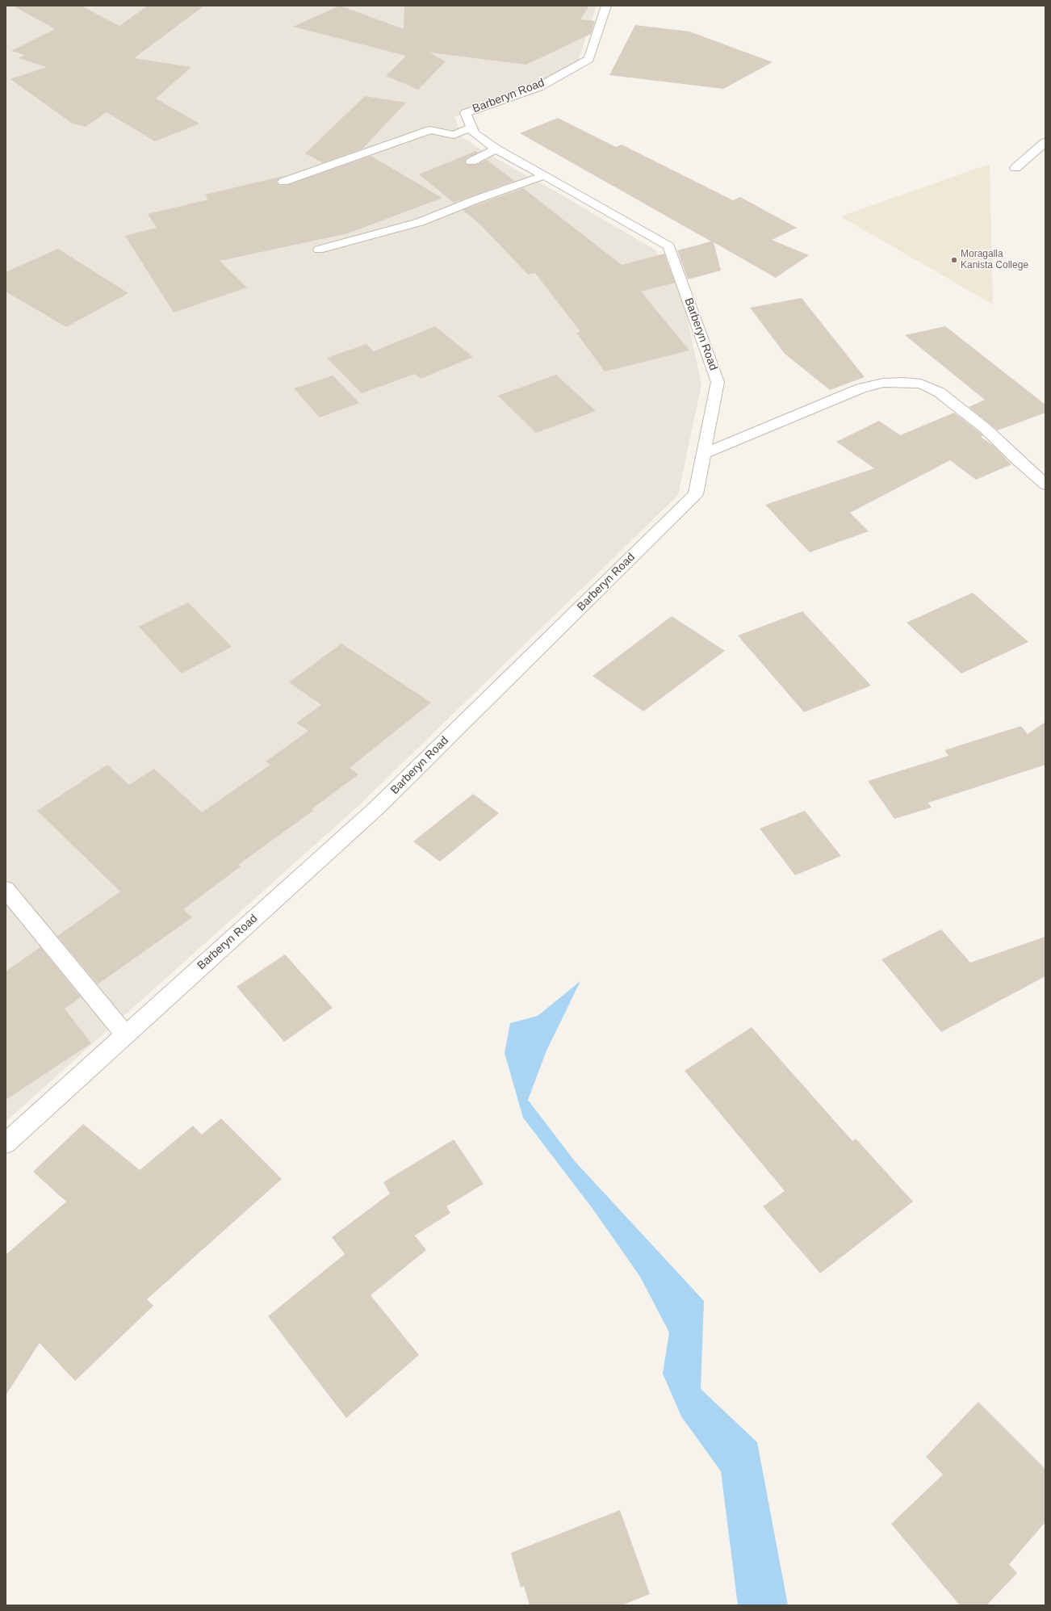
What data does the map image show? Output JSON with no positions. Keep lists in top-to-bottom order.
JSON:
{
  "streets": {
    "street": ["Barberyn Road"]
  },
  "places": ["Moragalla Kanista College"]
}
